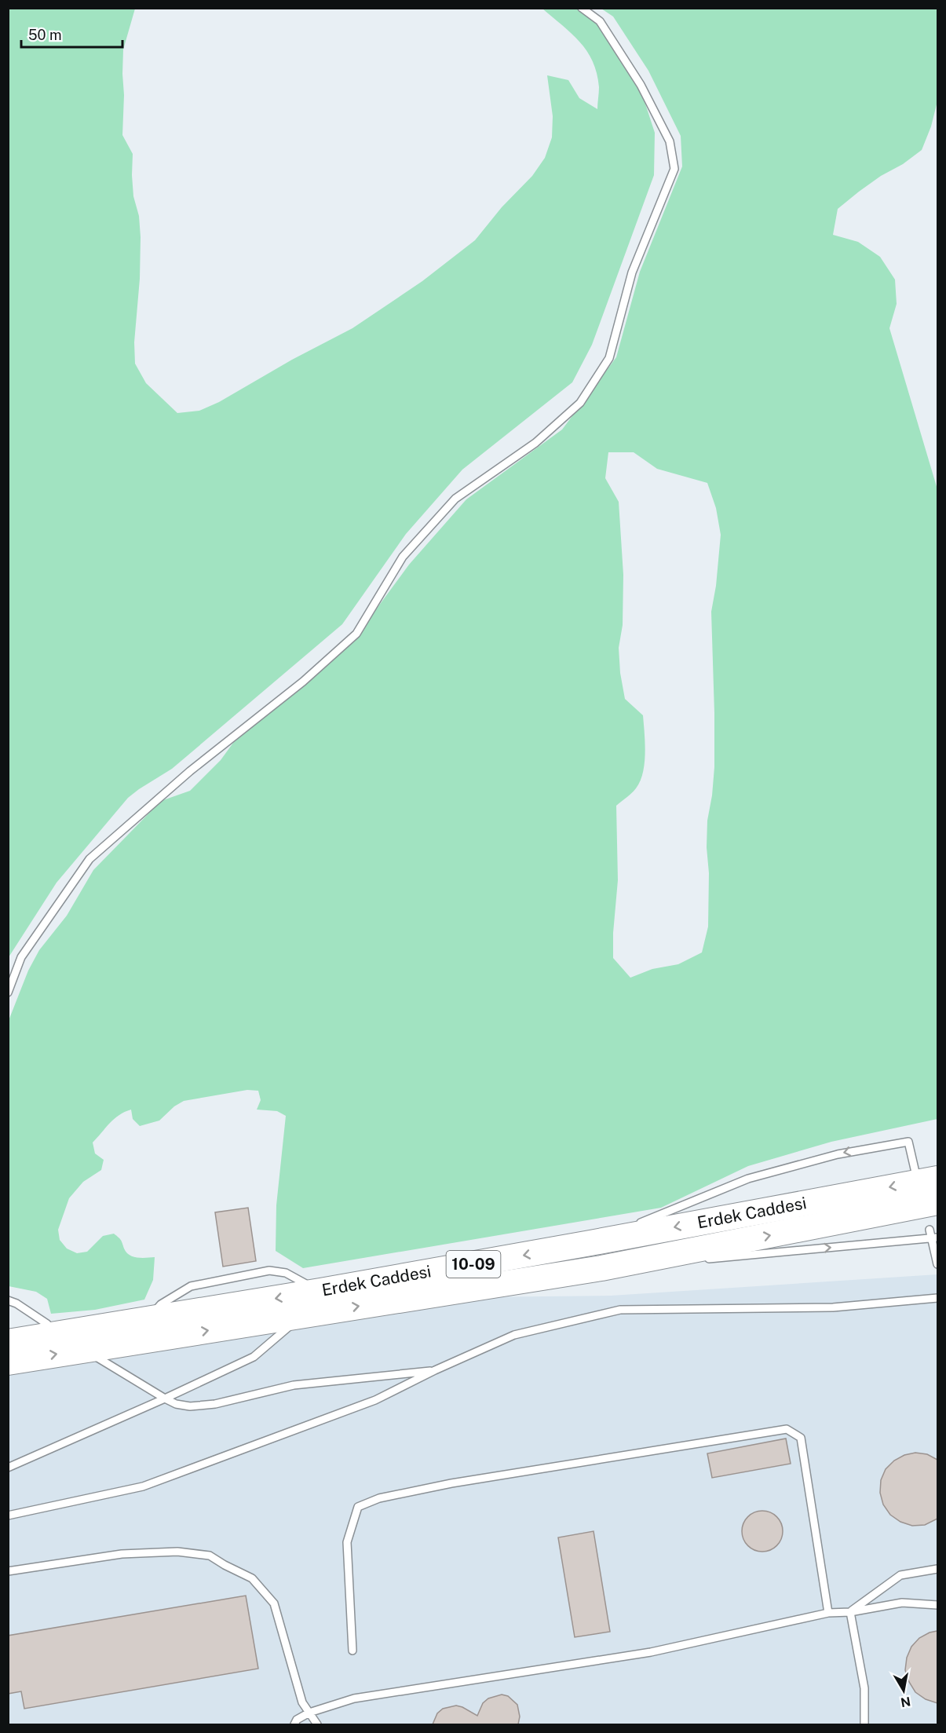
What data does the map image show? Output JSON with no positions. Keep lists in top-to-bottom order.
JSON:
{
  "streets": {
    "main road": ["Erdek Caddesi", "10-09"]
  },
  "scale_bar": "50 m",
  "north": "bottom"
}
